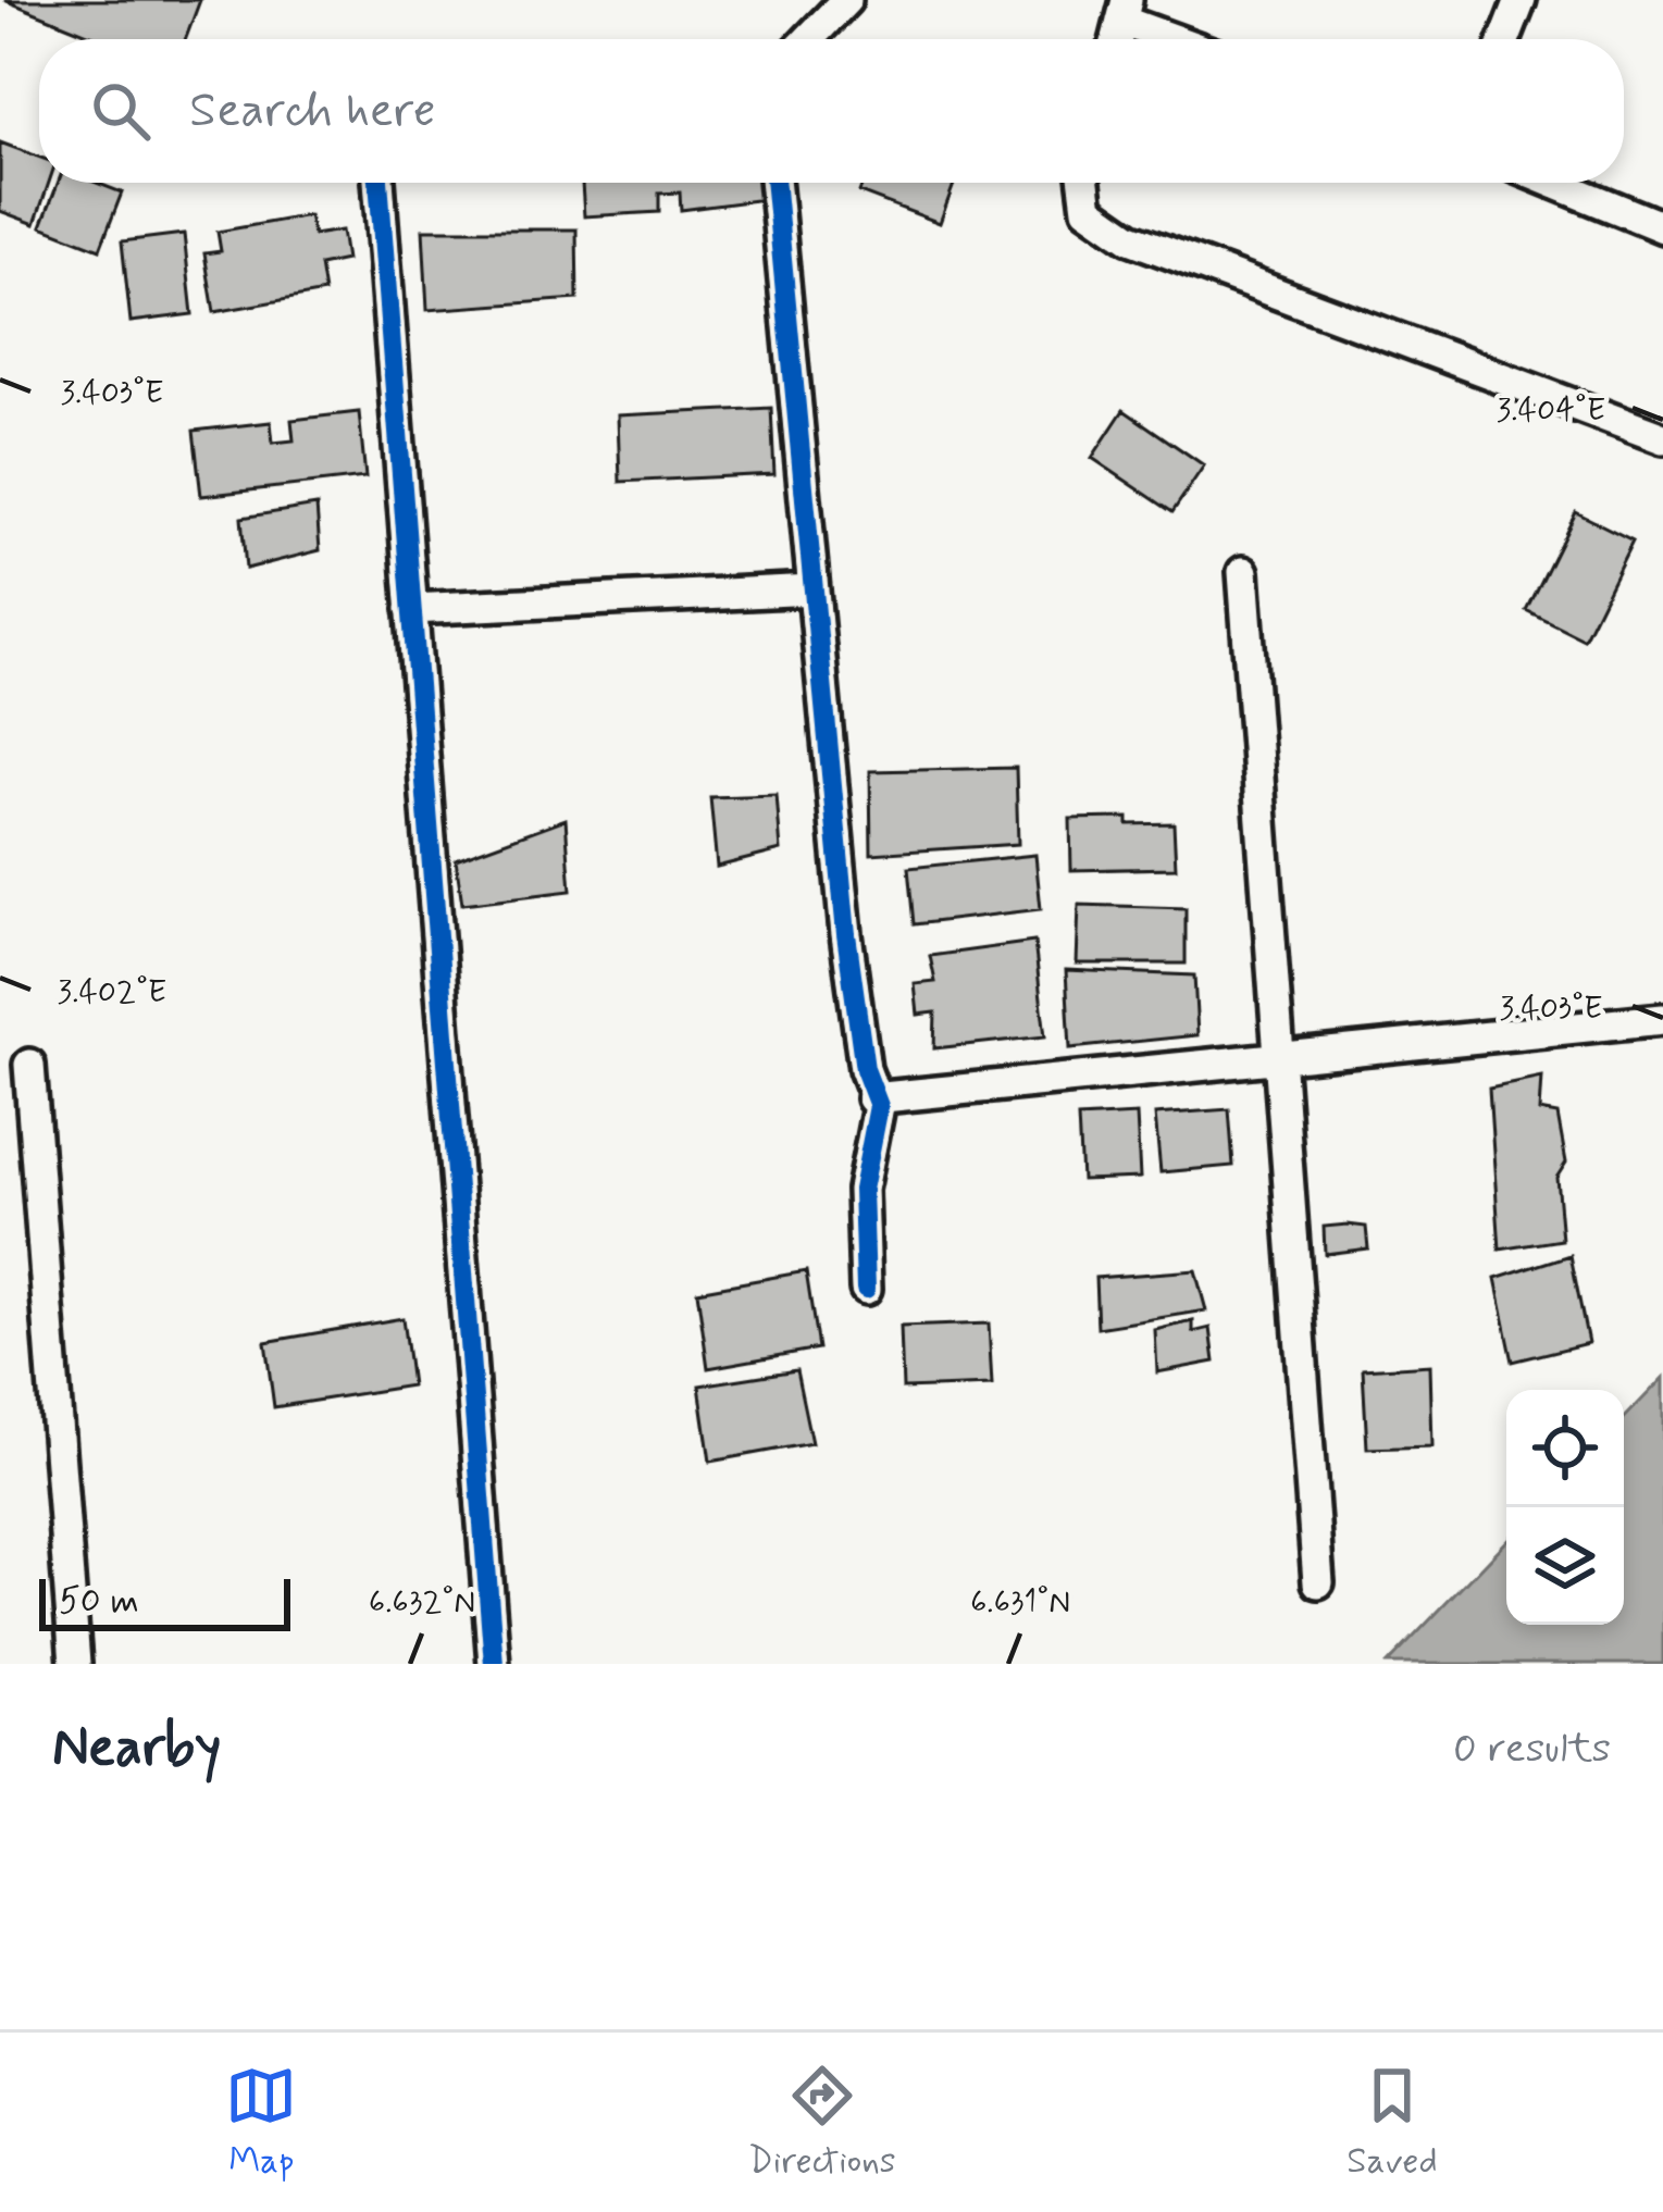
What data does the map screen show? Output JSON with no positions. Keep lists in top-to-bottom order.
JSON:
{
  "scale_bar": "50 m",
  "page": {
    "search": "Search here",
    "scale": "50 m",
    "heading": ["Nearby", "0 results"],
    "nav": ["Map", "Directions", "Saved"]
  },
  "coordinates": [
    "3.403°E",
    "3.404°E",
    "3.402°E",
    "6.632°N",
    "6.631°N"
  ]
}
